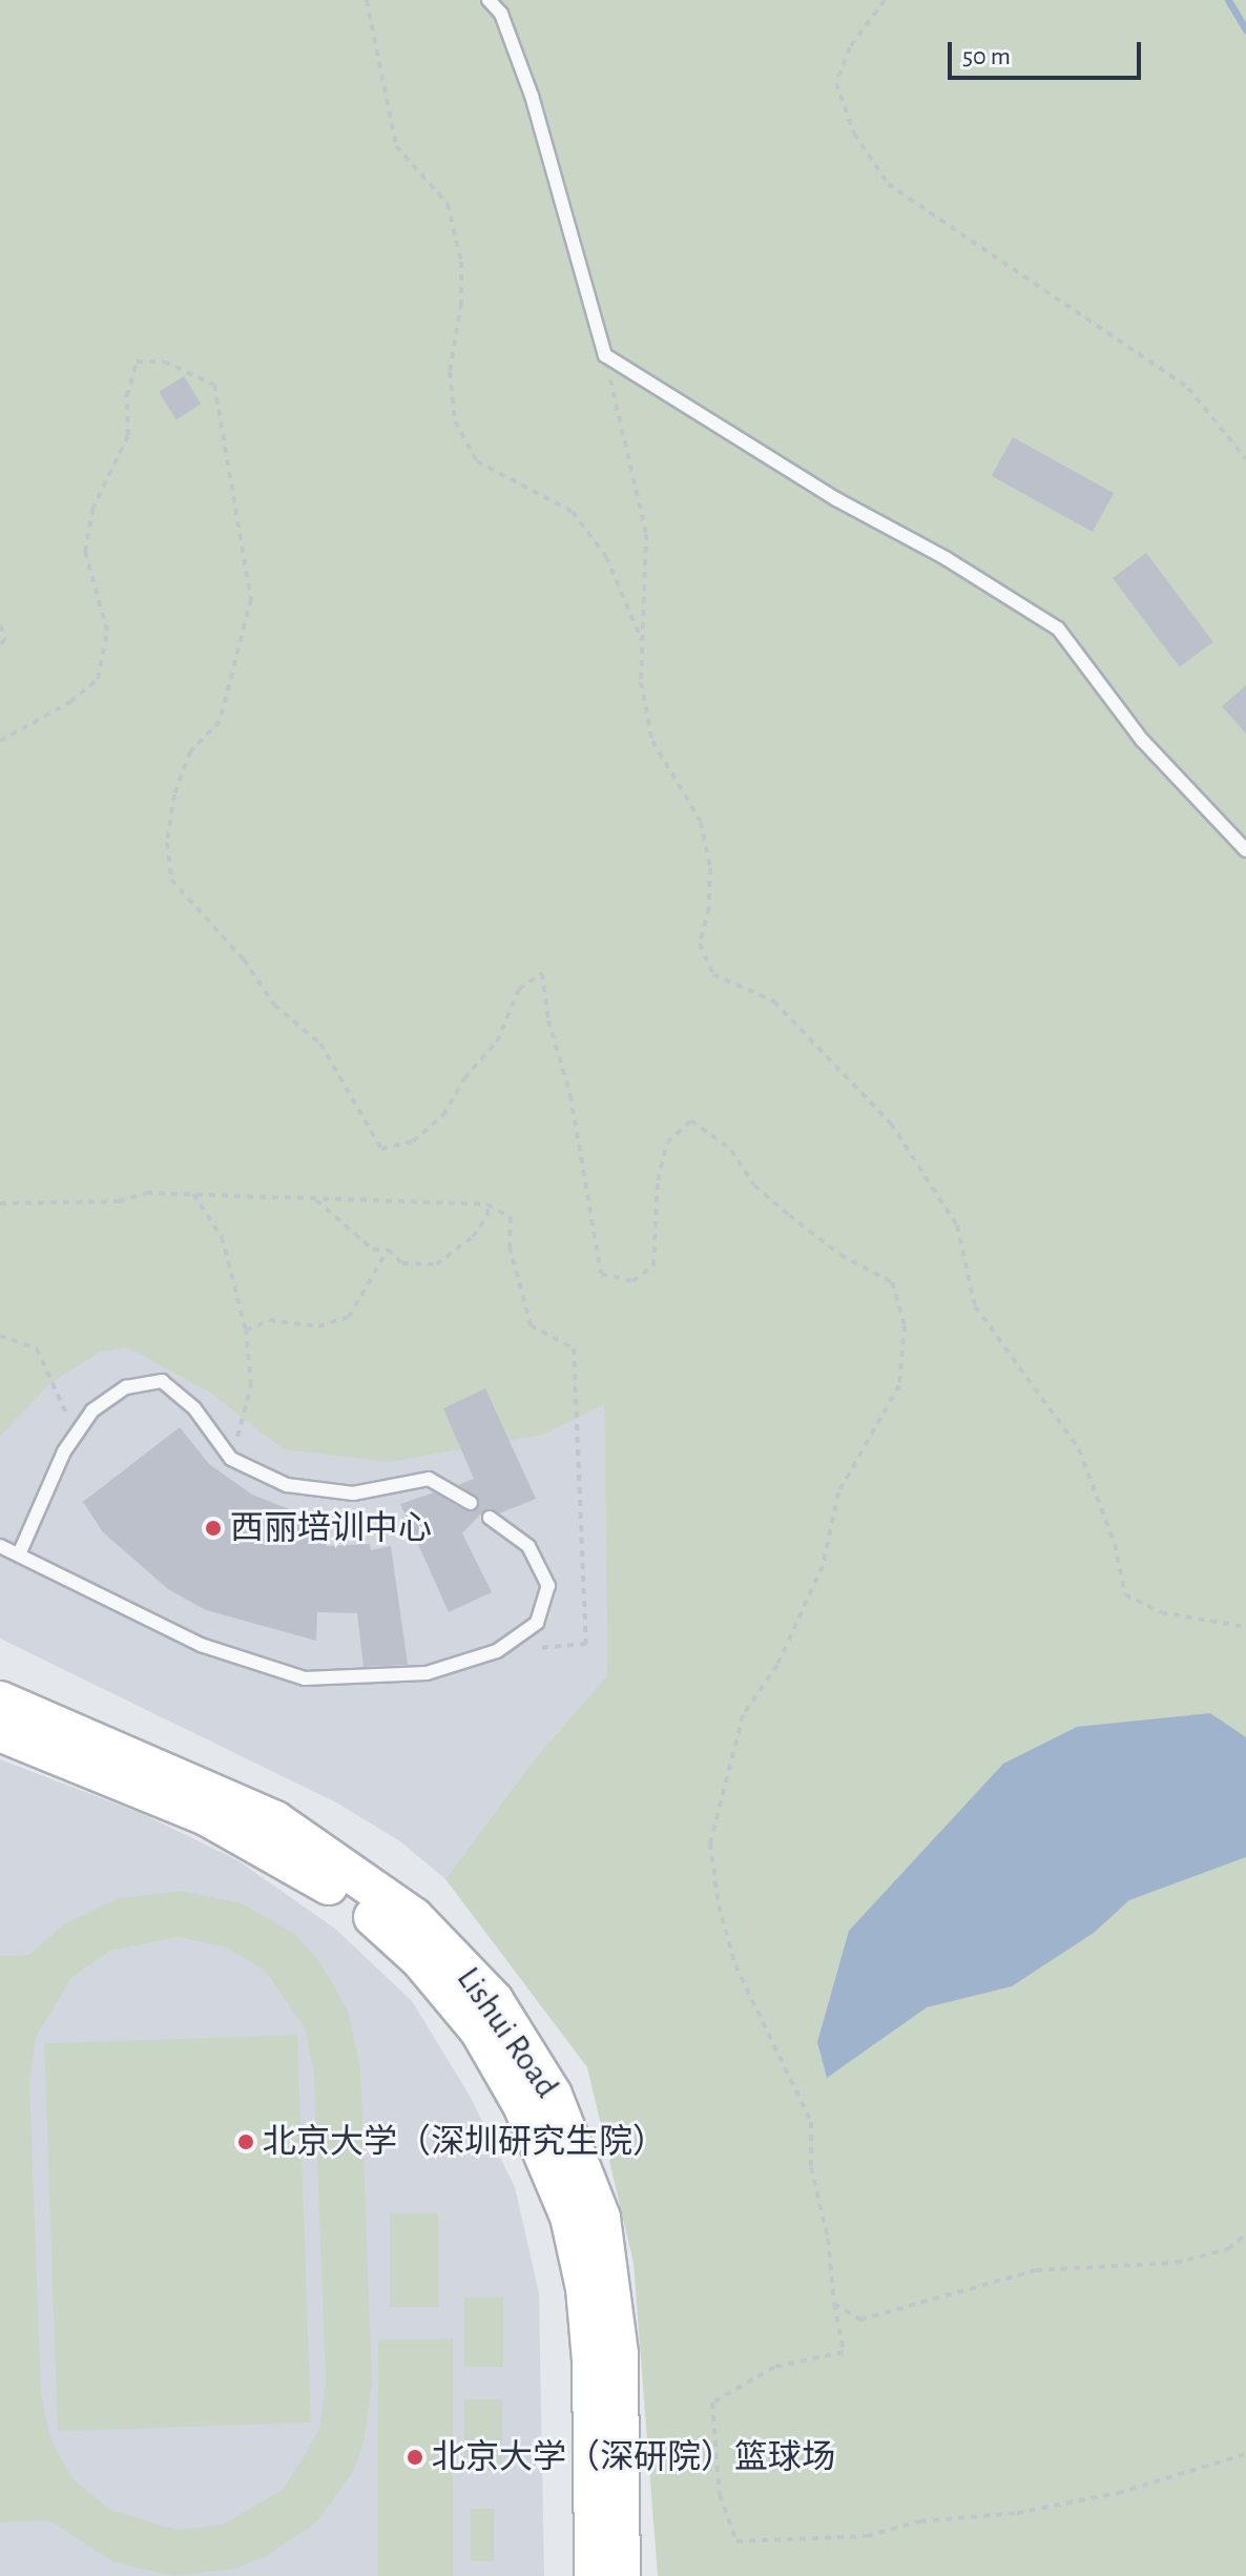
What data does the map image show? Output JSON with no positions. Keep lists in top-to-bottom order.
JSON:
{
  "streets": {
    "main road": ["Lishui Road"]
  },
  "places": ["西丽培训中心", "北京大学（深圳研究生院）", "北京大学（深研院）篮球场"],
  "scale_bar": "50 m"
}
